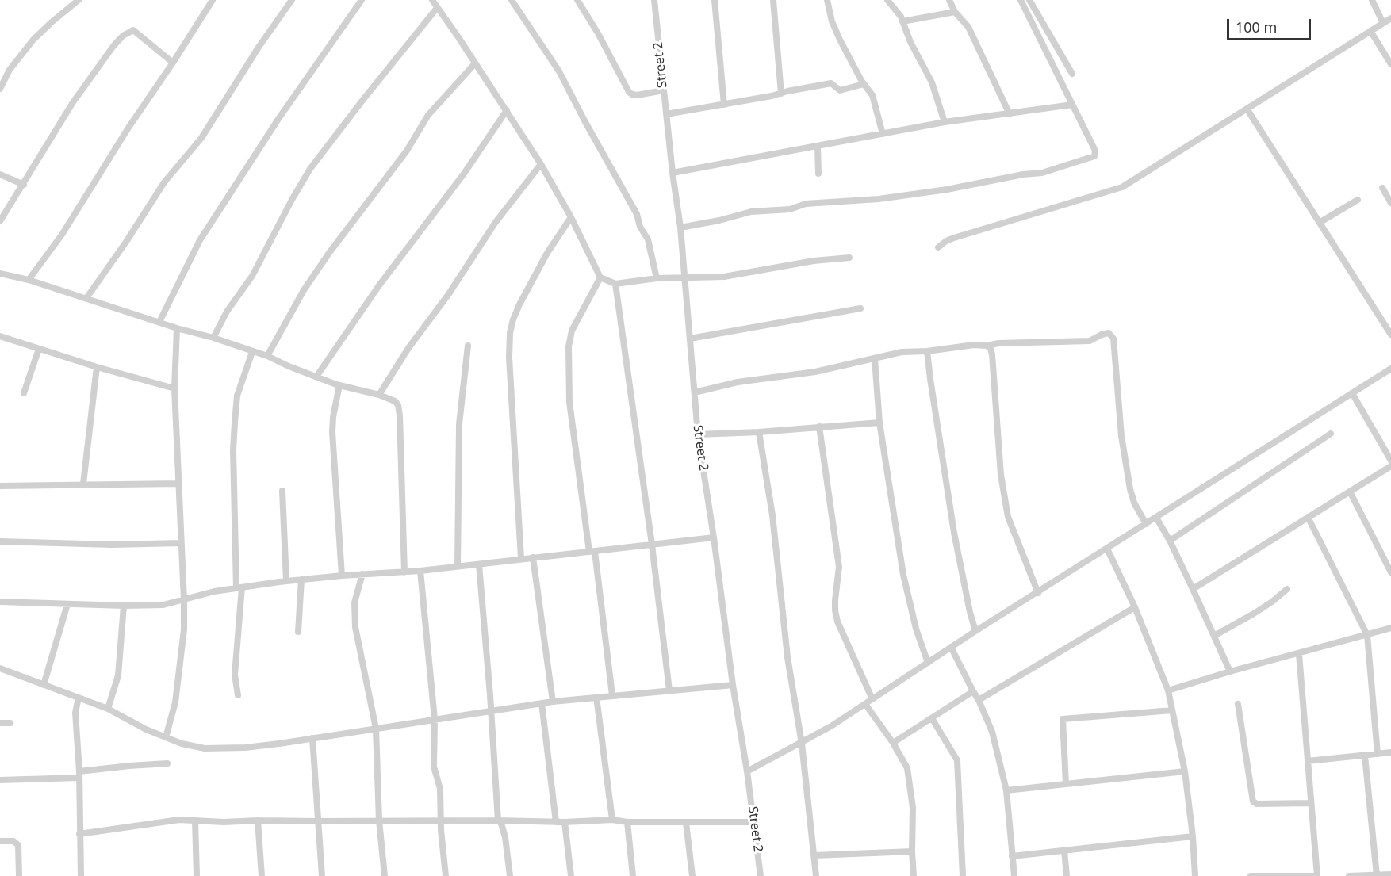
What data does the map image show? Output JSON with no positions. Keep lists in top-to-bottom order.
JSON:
{
  "streets": {
    "street": ["Street 2"]
  },
  "scale_bar": "100 m"
}
